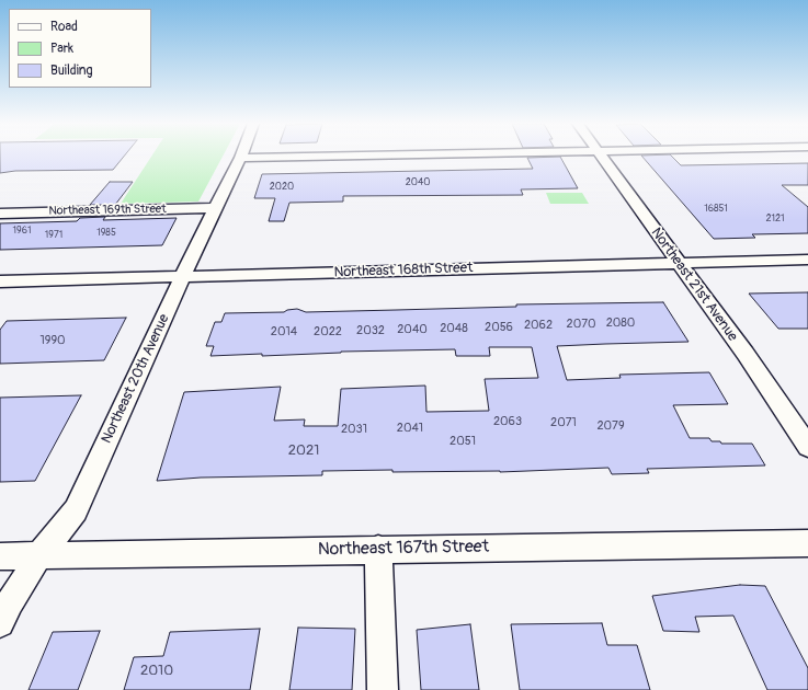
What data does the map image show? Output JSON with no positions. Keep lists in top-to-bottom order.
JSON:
{
  "streets": {
    "street": [
      "Northeast 169th Street",
      "Northeast 168th Street",
      "Northeast 21st Avenue",
      "Northeast 20th Avenue",
      "Northeast 167th Street"
    ]
  },
  "crossings": [
    ["Northeast 169th Street", "Northeast 20th Avenue"],
    ["Northeast 168th Street", "Northeast 21st Avenue"],
    ["Northeast 168th Street", "Northeast 20th Avenue"],
    ["Northeast 20th Avenue", "Northeast 167th Street"]
  ],
  "house_numbers": [
    "2040",
    "2020",
    "16851",
    "2121",
    "1961",
    "1985",
    "1971",
    "2080",
    "2070",
    "2062",
    "2056",
    "2048",
    "2040",
    "2032",
    "2014",
    "2022",
    "1990",
    "2063",
    "2071",
    "2079",
    "2041",
    "2031",
    "2051",
    "2021",
    "2010"
  ],
  "legend": ["Road", "Park", "Building"]
}
